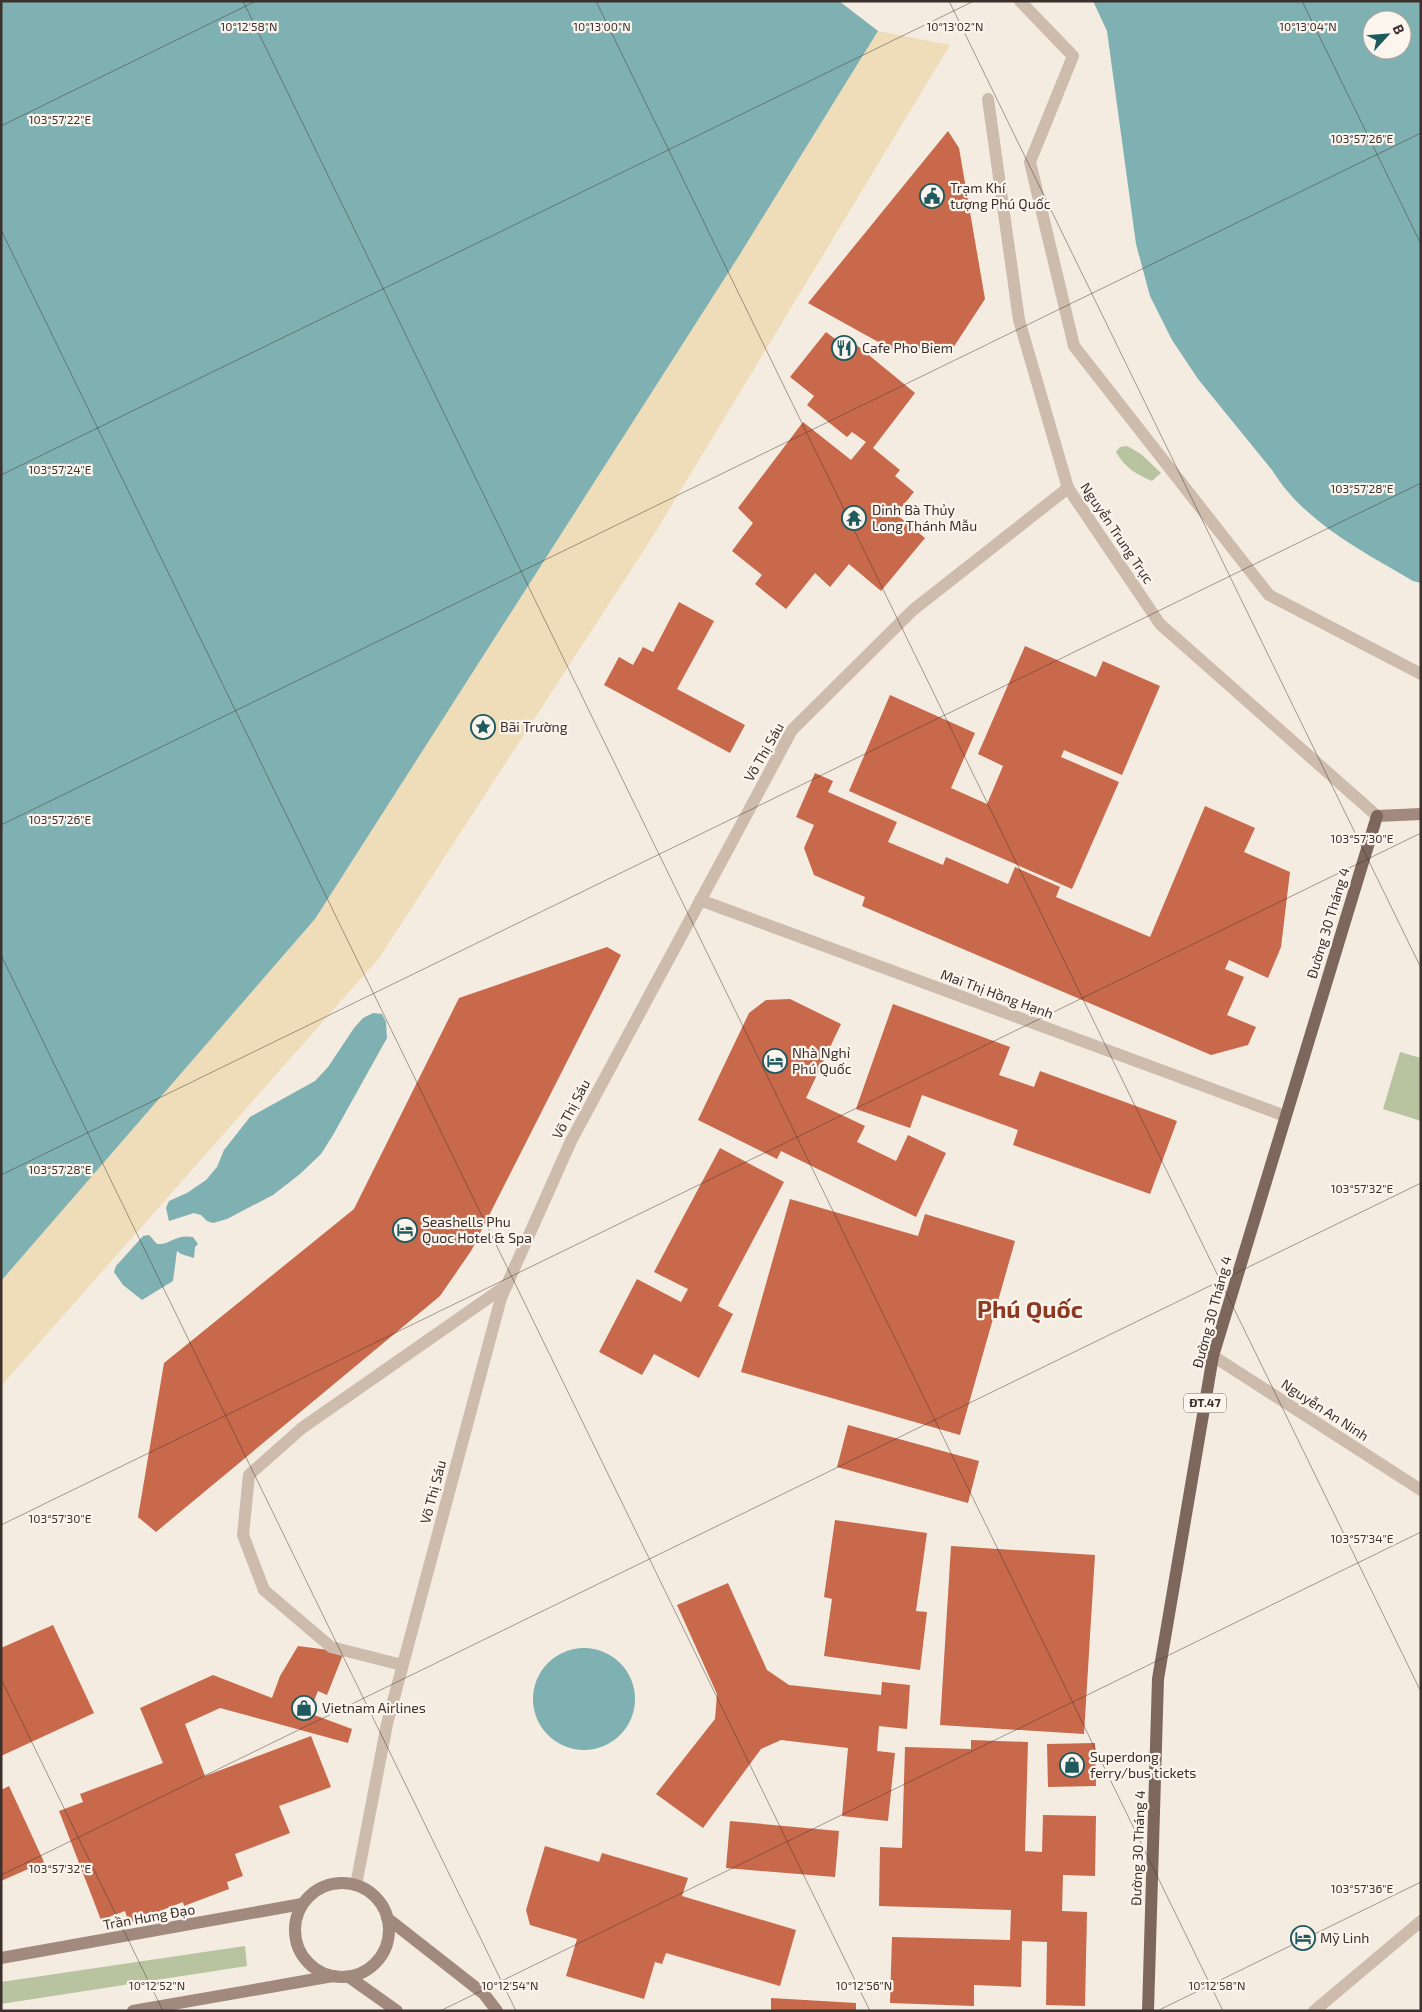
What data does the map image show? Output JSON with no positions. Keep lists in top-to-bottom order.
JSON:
{
  "streets": {
    "main road": ["Đường 30 Tháng 4", "ĐT.47", "Trần Hưng Đạo"],
    "street": [
      "Nguyễn Trung Trực",
      "Võ Thị Sáu",
      "Mai Thị Hồng Hạnh",
      "Nguyễn An Ninh"
    ]
  },
  "crossings": [
    ["Nguyễn Trung Trực", "Võ Thị Sáu"],
    ["Nguyễn Trung Trực", "Đường 30 Tháng 4"],
    ["Võ Thị Sáu", "Mai Thị Hồng Hạnh"],
    ["Võ Thị Sáu", "Trần Hưng Đạo"],
    ["Đường 30 Tháng 4", "Mai Thị Hồng Hạnh"],
    ["Đường 30 Tháng 4", "Nguyễn An Ninh"]
  ],
  "districts": ["Phú Quốc"],
  "places": {
    "public building": ["Trạm Khí tượng Phú Quốc"],
    "restaurant": ["Cafe Pho Biem"],
    "temple": ["Dinh Bà Thủy Long Thánh Mẫu"],
    "place": ["Bãi Trường"],
    "hotel": ["Nhà Nghỉ Phú Quốc", "Seashells Phu Quoc Hotel & Spa", "Mỹ Linh"],
    "shop": ["Vietnam Airlines", "Superdong ferry/bus tickets"]
  },
  "north": "top right",
  "coordinates": [
    "10°13'04\"N",
    "10°12'58\"N",
    "10°13'00\"N",
    "10°13'02\"N",
    "103°57'22\"E",
    "103°57'26\"E",
    "103°57'24\"E",
    "103°57'28\"E",
    "103°57'30\"E",
    "103°57'32\"E",
    "103°57'34\"E",
    "103°57'36\"E",
    "10°12'52\"N",
    "10°12'54\"N",
    "10°12'56\"N"
  ]
}
